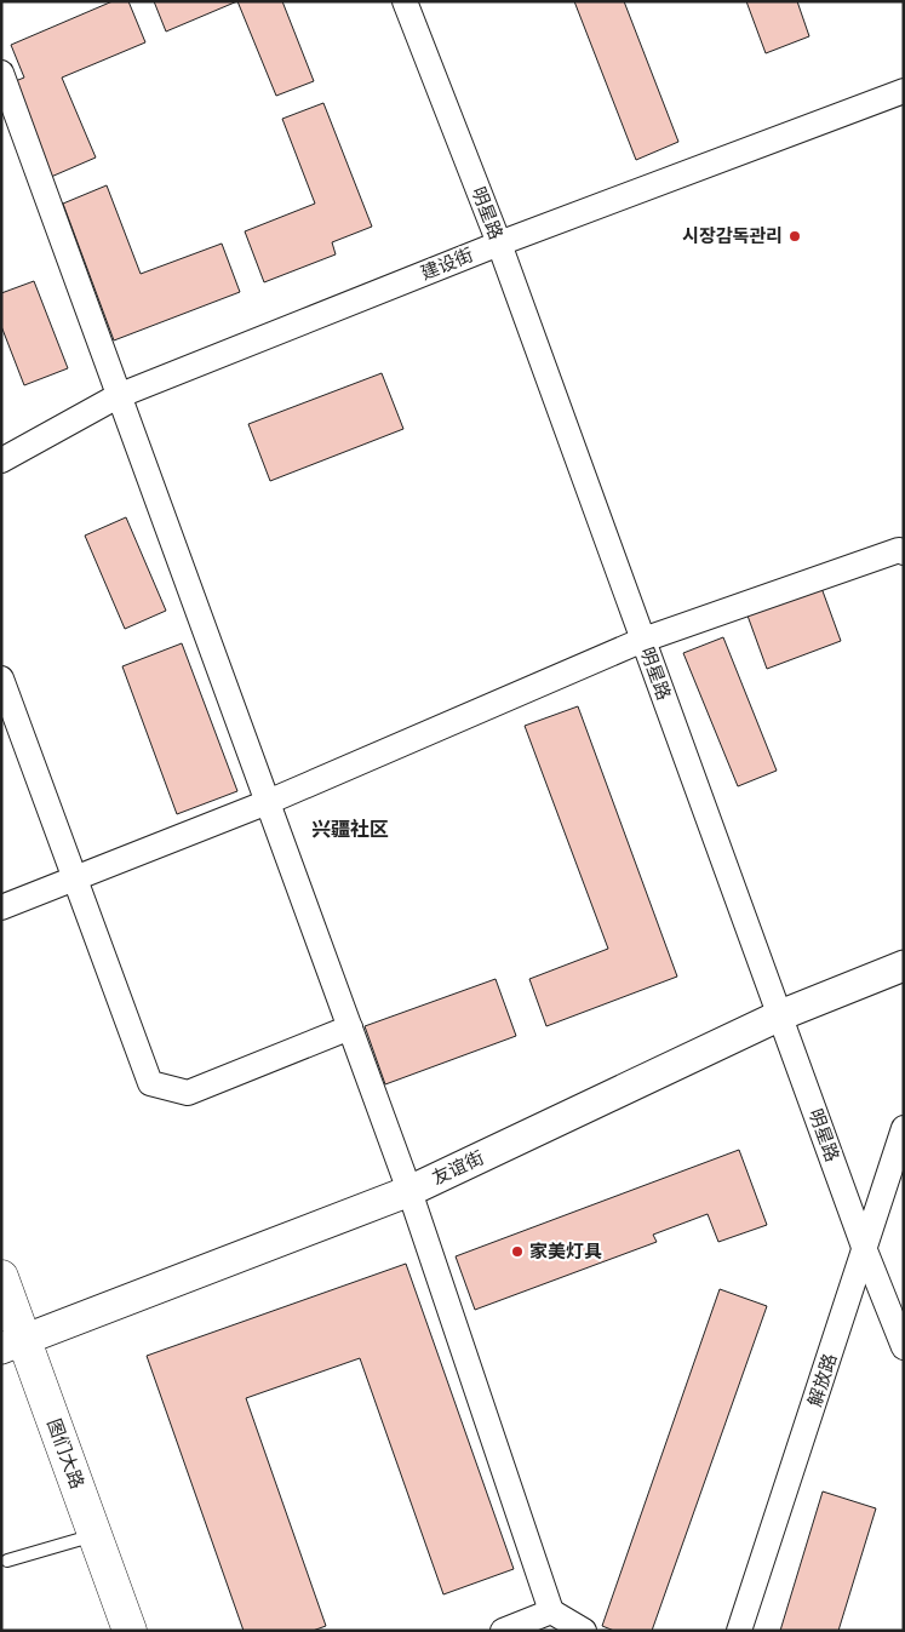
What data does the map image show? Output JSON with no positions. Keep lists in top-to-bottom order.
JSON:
{
  "streets": {
    "main road": ["图们大路"],
    "street": [
      "明星路",
      "建设街",
      "友谊街",
      "解放路"
    ]
  },
  "crossings": [
    ["明星路", "建设街"],
    ["明星路", "友谊街"],
    ["明星路", "解放路"],
    ["友谊街", "图们大路"]
  ],
  "districts": ["兴疆社区"],
  "places": ["시장감독관리", "家美灯具"]
}
